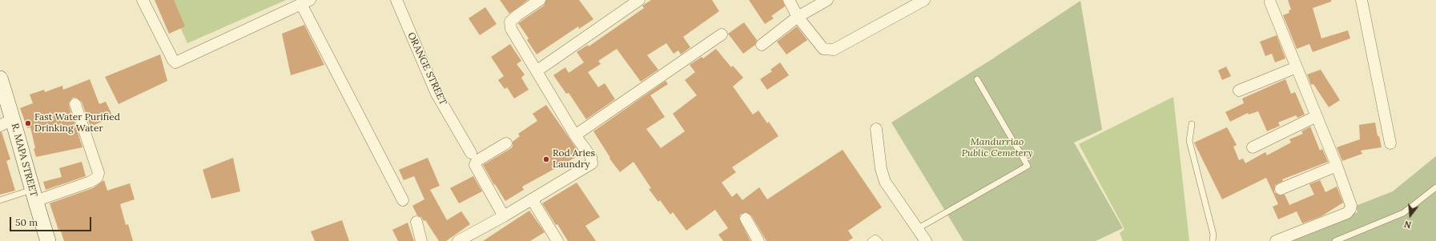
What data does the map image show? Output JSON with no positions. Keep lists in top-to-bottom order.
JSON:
{
  "streets": {
    "main road": ["R. MAPA STREET"],
    "street": ["ORANGE STREET"]
  },
  "parks": ["Mandurriao Public Cemetery"],
  "places": ["Fast Water Purified Drinking Water", "Rod Aries Laundry"],
  "scale_bar": "50 m",
  "north": "bottom"
}
